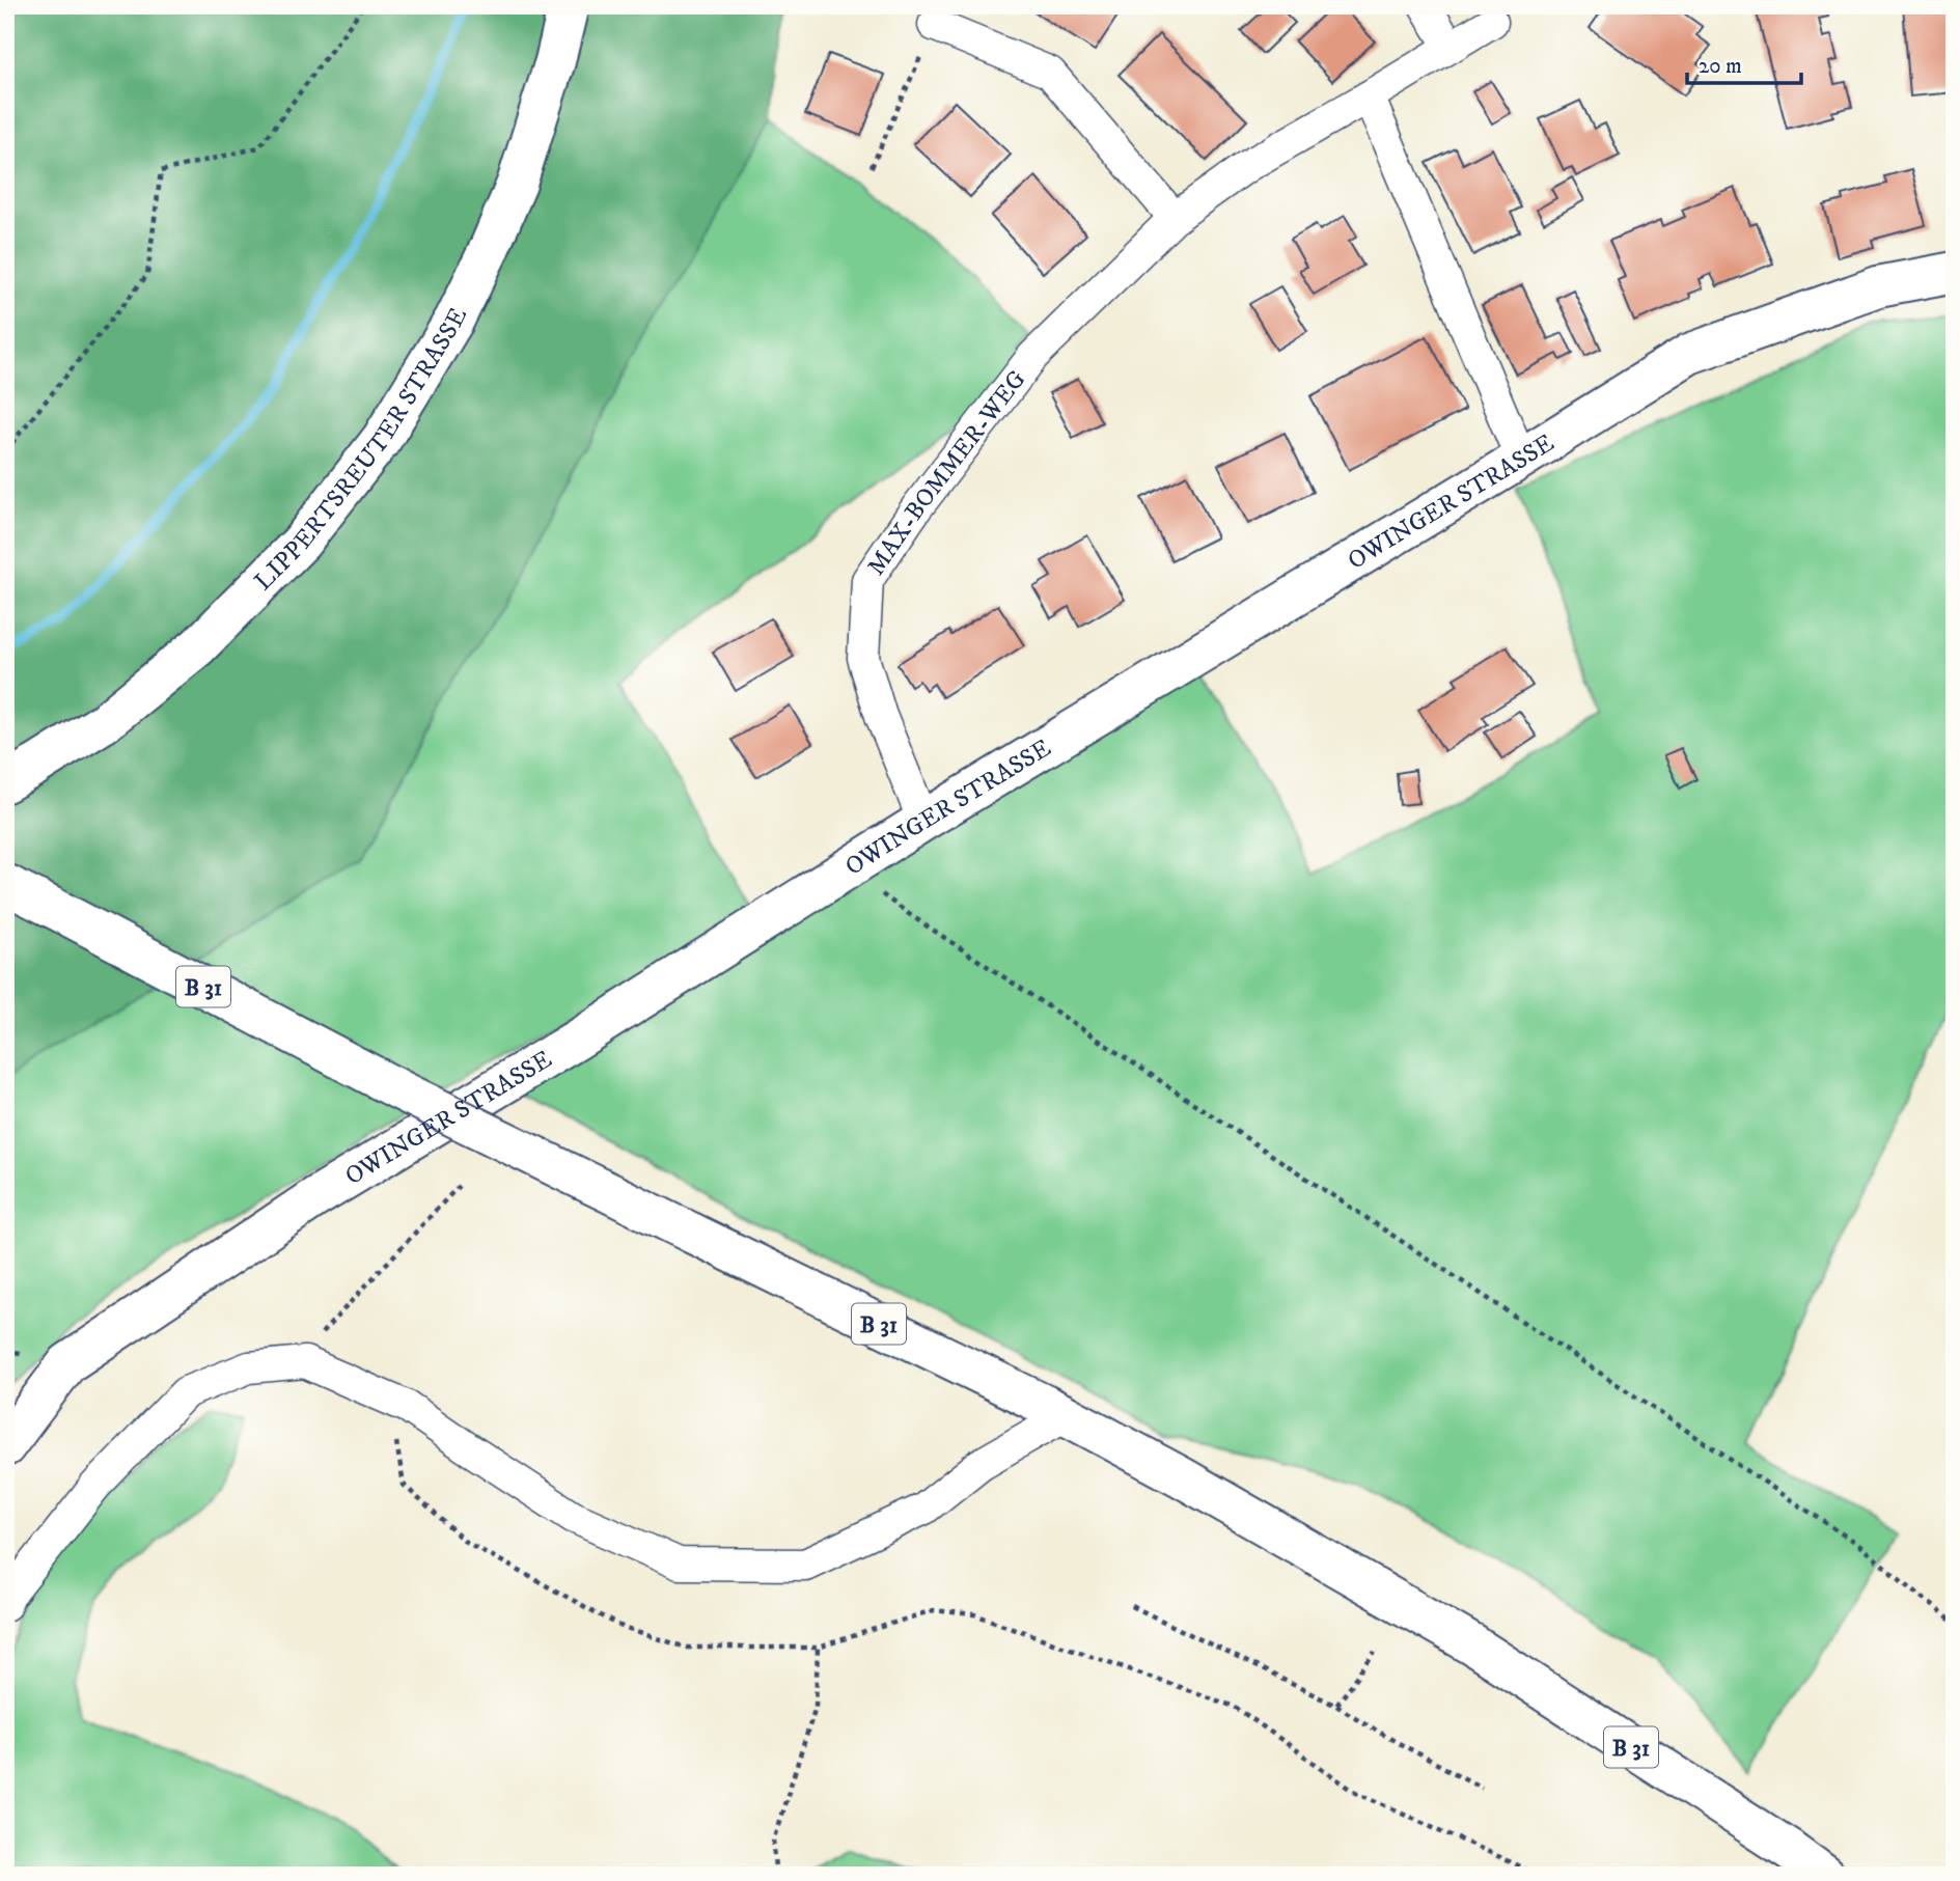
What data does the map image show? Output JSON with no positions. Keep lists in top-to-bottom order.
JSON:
{
  "streets": {
    "street": [
      "LIPPERTSREUTER STRASSE",
      "MAX-BOMMER-WEG",
      "OWINGER STRASSE",
      "B 31"
    ]
  },
  "crossings": [
    ["MAX-BOMMER-WEG", "OWINGER STRASSE"]
  ],
  "scale_bar": "20 m"
}
